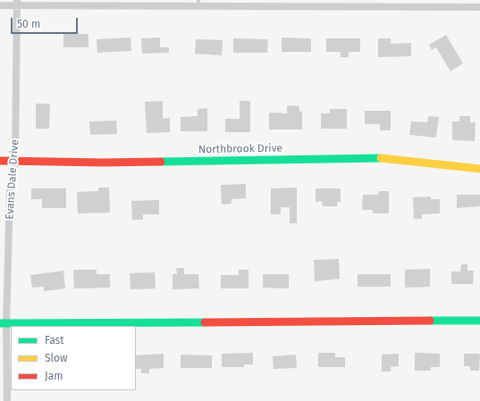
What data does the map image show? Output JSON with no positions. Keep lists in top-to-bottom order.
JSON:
{
  "streets": {
    "street": ["Northbrook Drive", "Evans Dale Drive"]
  },
  "crossings": [
    ["Northbrook Drive", "Evans Dale Drive"]
  ],
  "legend": ["Fast", "Slow", "Jam"],
  "scale_bar": "50 m"
}
